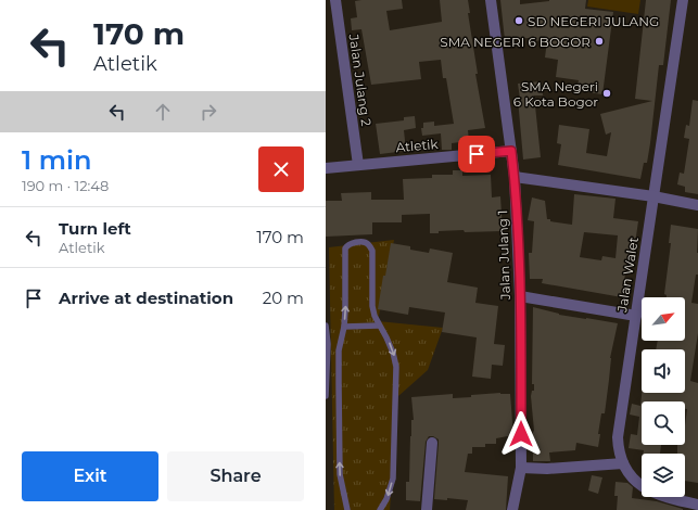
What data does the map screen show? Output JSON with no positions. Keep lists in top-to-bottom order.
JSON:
{
  "streets": {
    "street": [
      "Jalan Julang 2",
      "Atletik",
      "Jalan Julang 1",
      "Jalan Walet"
    ]
  },
  "crossings": [
    ["Jalan Julang 2", "Atletik"],
    ["Atletik", "Jalan Julang 1"]
  ],
  "places": ["SD NEGERI JULANG", "SMA NEGERI 6 BOGOR", "SMA Negeri 6 Kota Bogor"],
  "north": "top right",
  "page": {
    "turn": ["170 m", "Atletik"],
    "heading": ["1 min", "190 m · 12:48"],
    "list": [
      {
        "name": "Turn left",
        "note": "Atletik",
        "value": "170 m"
      },
      {
        "name": "Arrive at destination",
        "value": "20 m"
      }
    ],
    "buttons": ["Exit", "Share"]
  }
}
